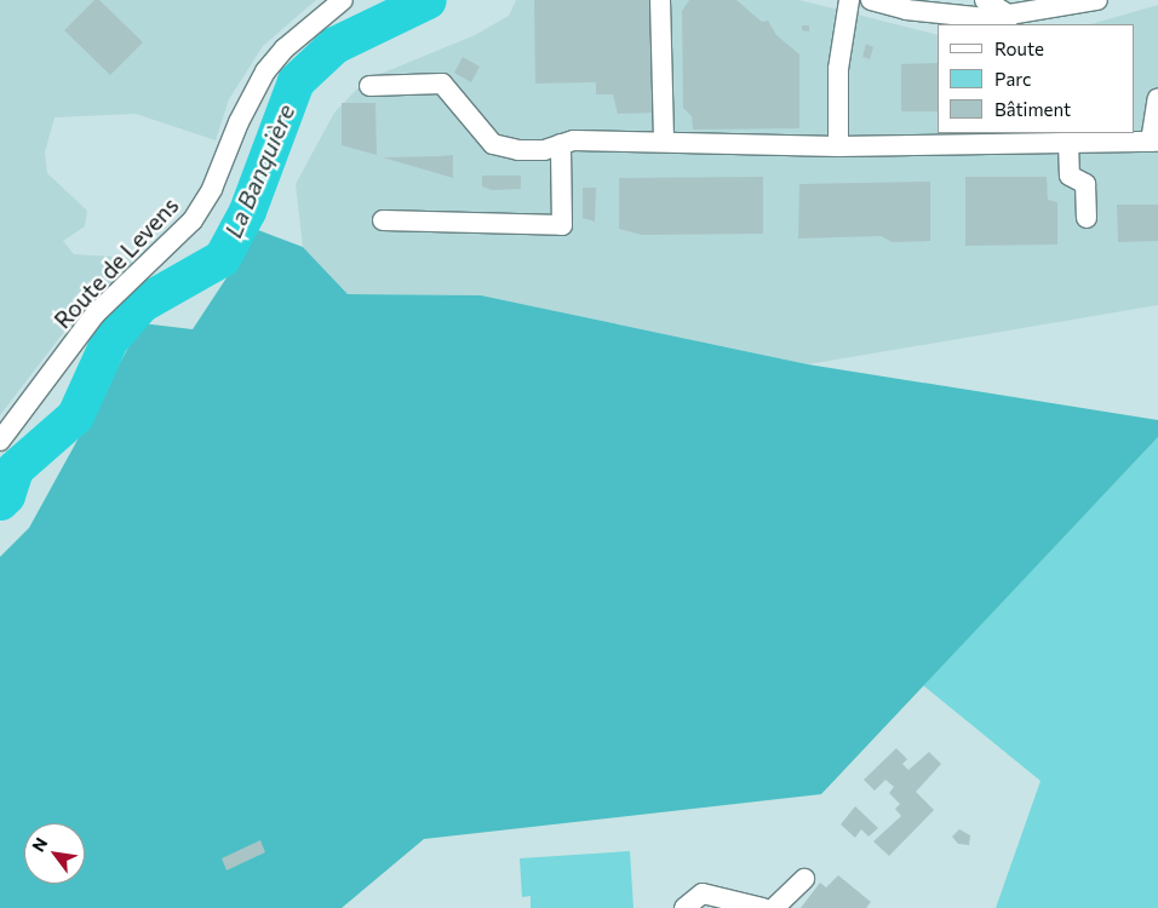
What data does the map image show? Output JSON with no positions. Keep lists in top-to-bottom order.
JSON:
{
  "streets": {
    "street": ["Route de Levens"]
  },
  "water": ["La Banquière"],
  "legend": ["Route", "Parc", "Bâtiment"],
  "north": "top left"
}
